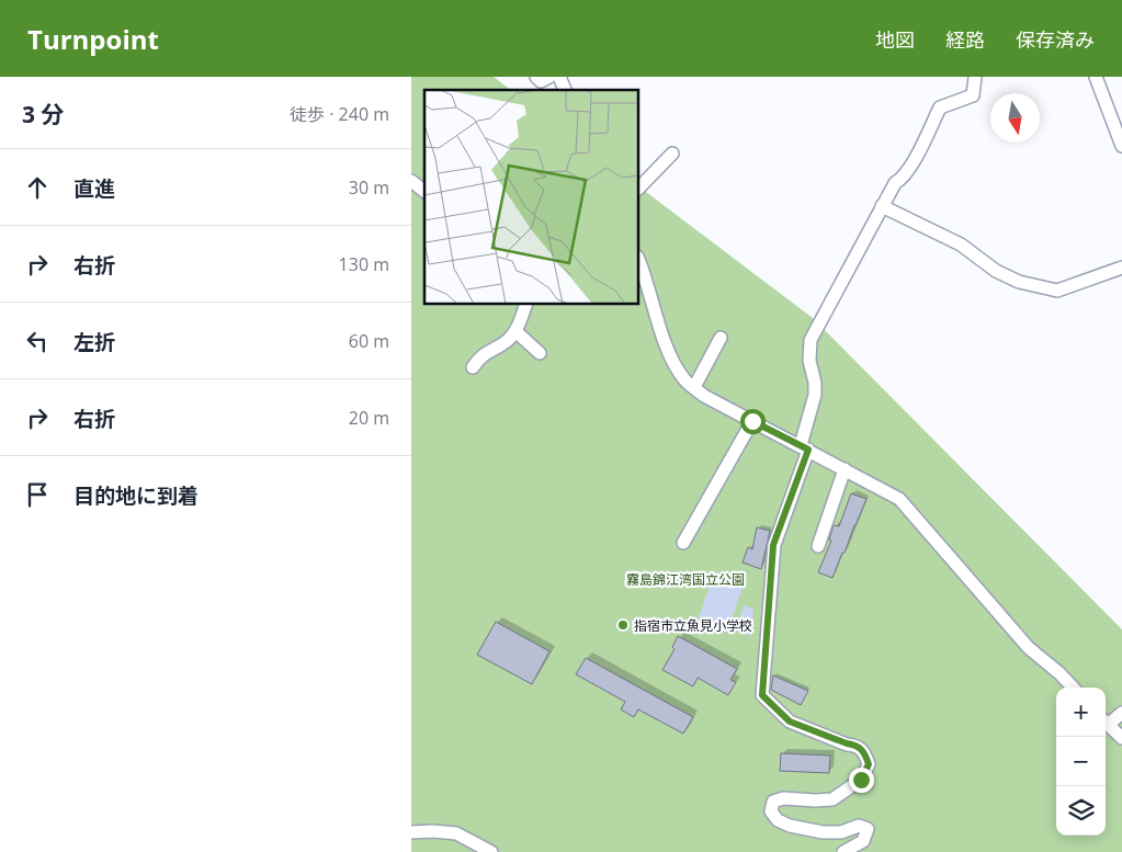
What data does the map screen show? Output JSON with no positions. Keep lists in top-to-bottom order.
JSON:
{
  "parks": ["霧島錦江湾国立公園"],
  "places": ["指宿市立魚見小学校"],
  "north": "bottom",
  "page": {
    "header": "Turnpoint",
    "nav": ["地図", "経路", "保存済み"],
    "heading": ["3 分", "徒歩 · 240 m"],
    "list": [
      ["直進", "30 m"],
      ["右折", "130 m"],
      ["左折", "60 m"],
      ["右折", "20 m"],
      "目的地に到着"
    ],
    "map_buttons": ["+", "−"]
  }
}
